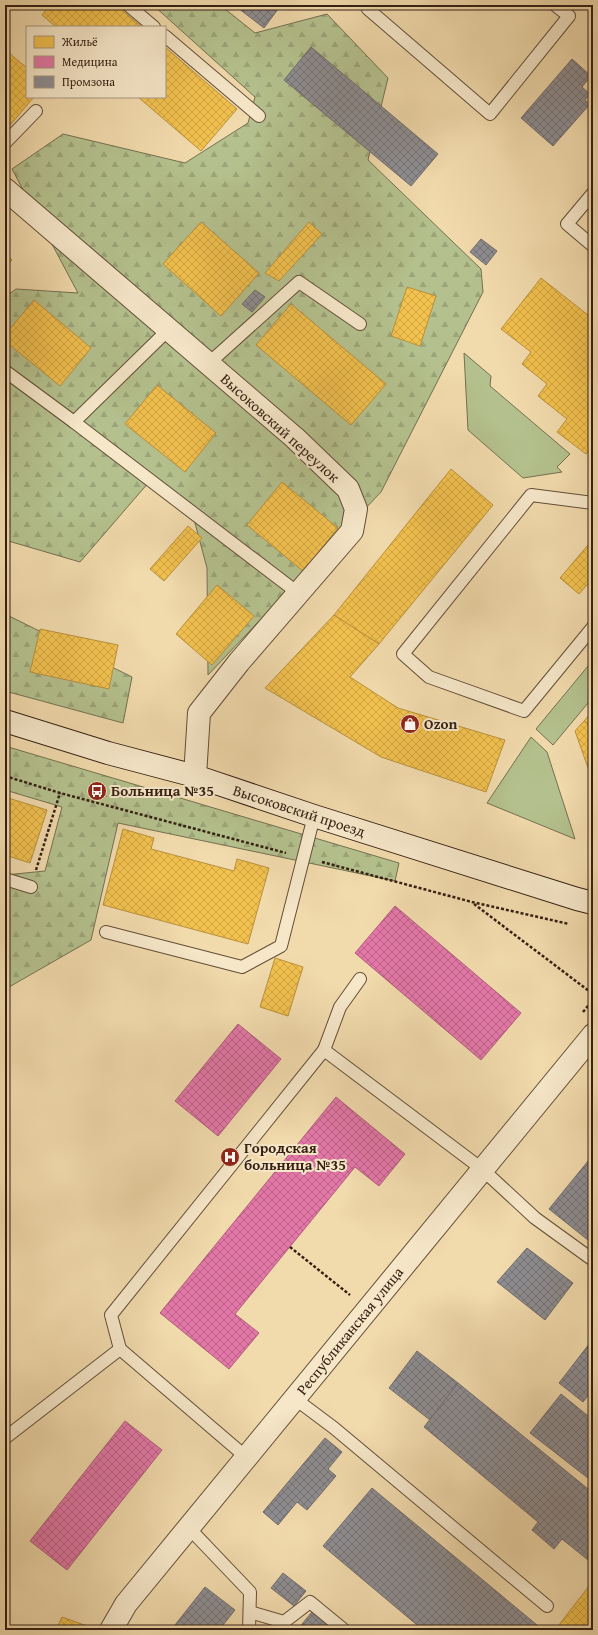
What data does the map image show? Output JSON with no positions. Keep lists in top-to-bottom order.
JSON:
{
  "streets": {
    "street": ["Высоковский переулок", "Высоковский проезд", "Республиканская улица"]
  },
  "crossings": [
    ["Высоковский переулок", "Высоковский проезд"]
  ],
  "places": {
    "shop": ["Ozon"],
    "bus stop": ["Больница №35"],
    "hospital": ["Городская больница №35"]
  },
  "legend": ["Жильё", "Медицина", "Промзона"]
}
